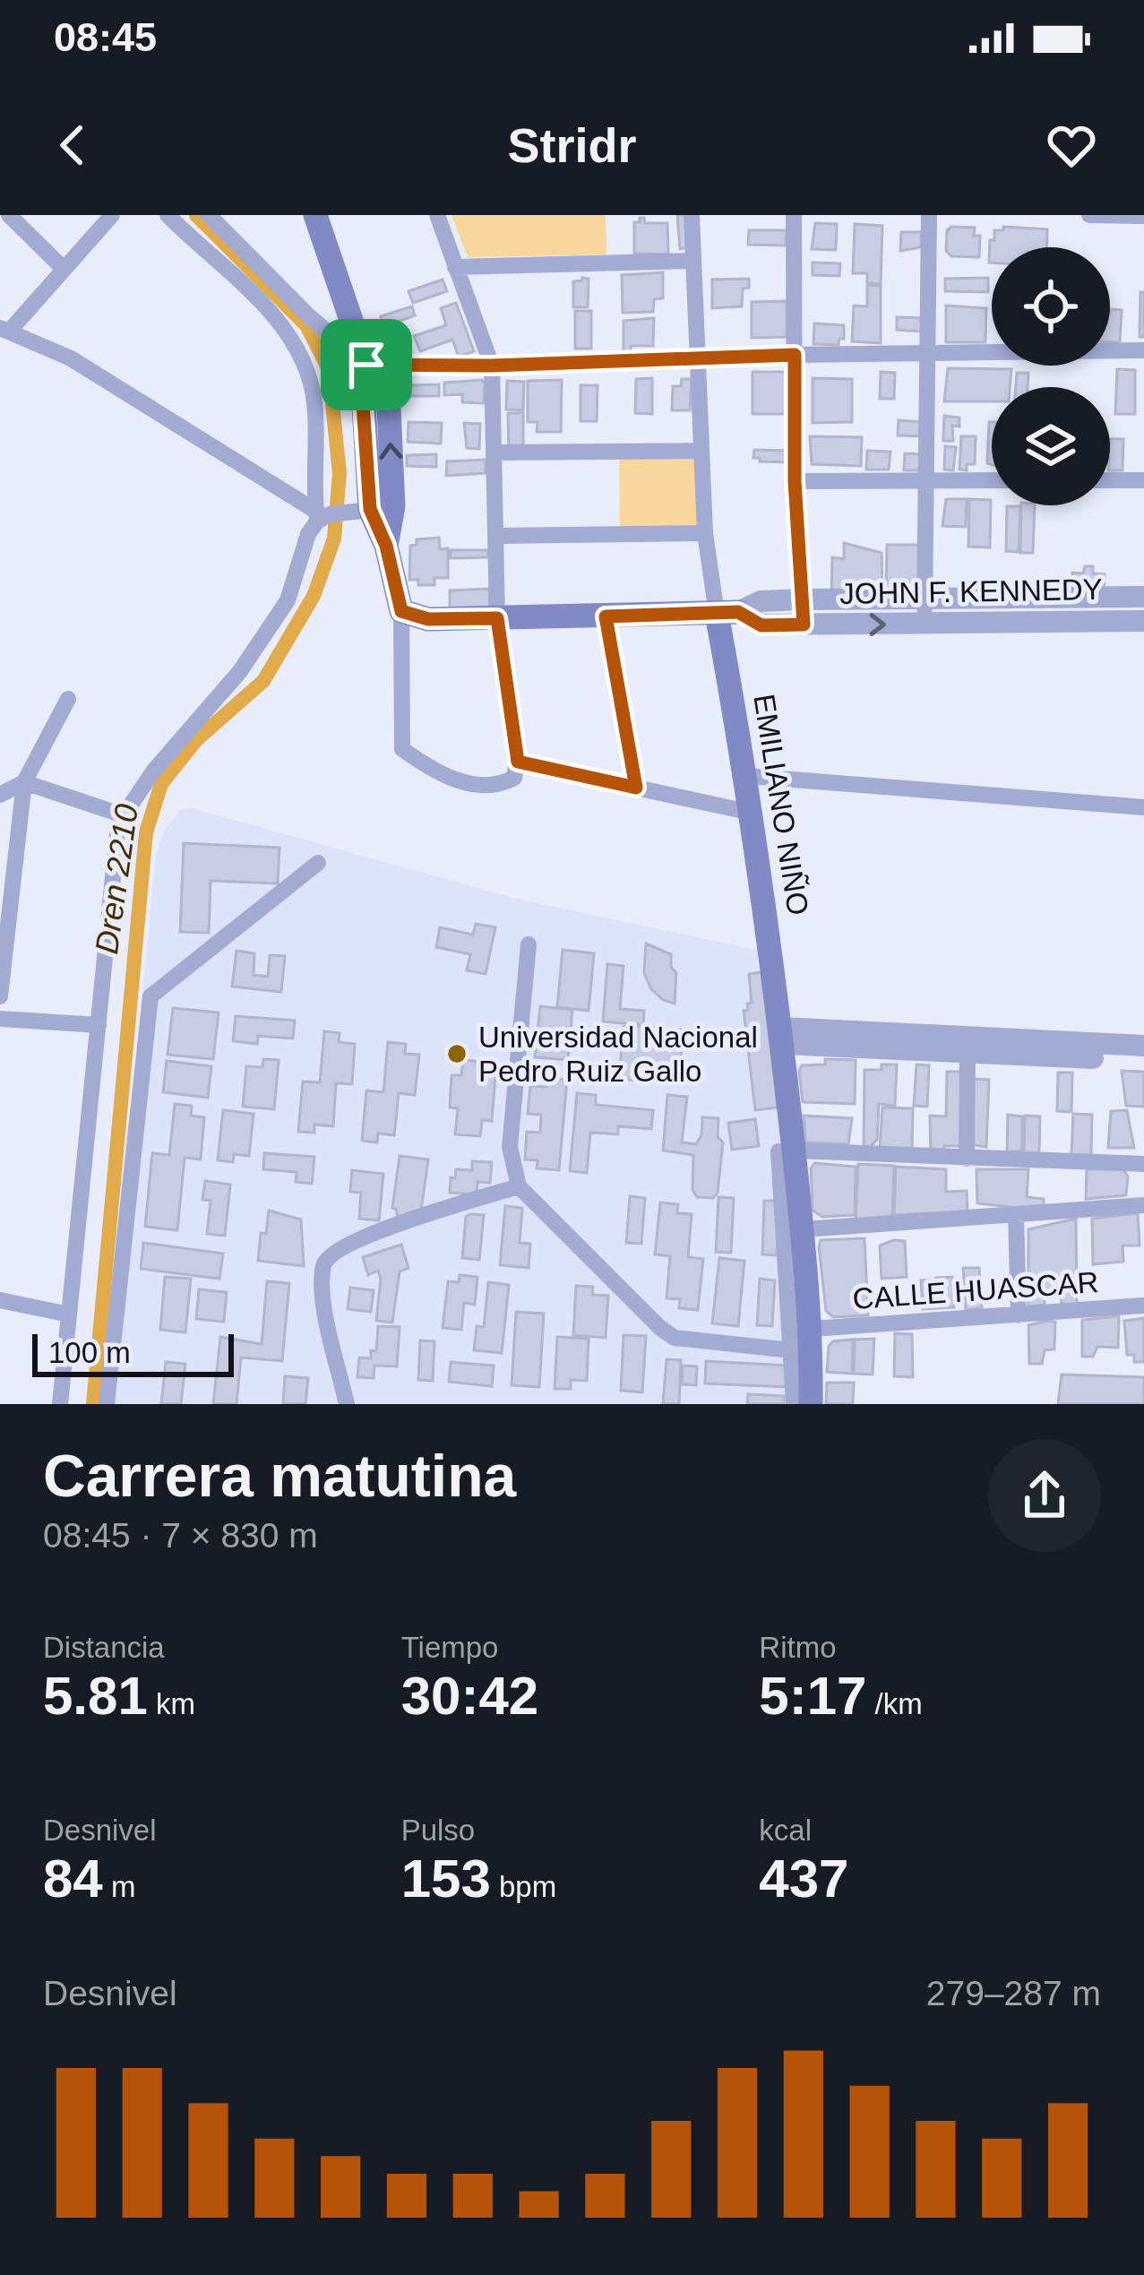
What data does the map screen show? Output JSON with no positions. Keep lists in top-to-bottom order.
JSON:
{
  "streets": {
    "main road": ["JOHN F. KENNEDY", "EMILIANO NIÑO"],
    "street": ["CALLE HUASCAR"]
  },
  "crossings": [
    ["JOHN F. KENNEDY", "EMILIANO NIÑO"],
    ["EMILIANO NIÑO", "CALLE HUASCAR"]
  ],
  "water": ["Dren 2210"],
  "places": ["Universidad Nacional Pedro Ruiz Gallo"],
  "scale_bar": "100 m",
  "page": {
    "status": "08:45",
    "header": "Stridr",
    "scale": "100 m",
    "heading": ["Carrera matutina", "08:45 · 7 × 830 m"],
    "stats": [
      ["Distancia", "5.81 km"],
      ["Tiempo", "30:42"],
      ["Ritmo", "5:17 /km"],
      ["Desnivel", "84 m"],
      ["Pulso", "153 bpm"],
      ["kcal", "437"]
    ],
    "chart": ["Desnivel", "279–287 m"]
  }
}
